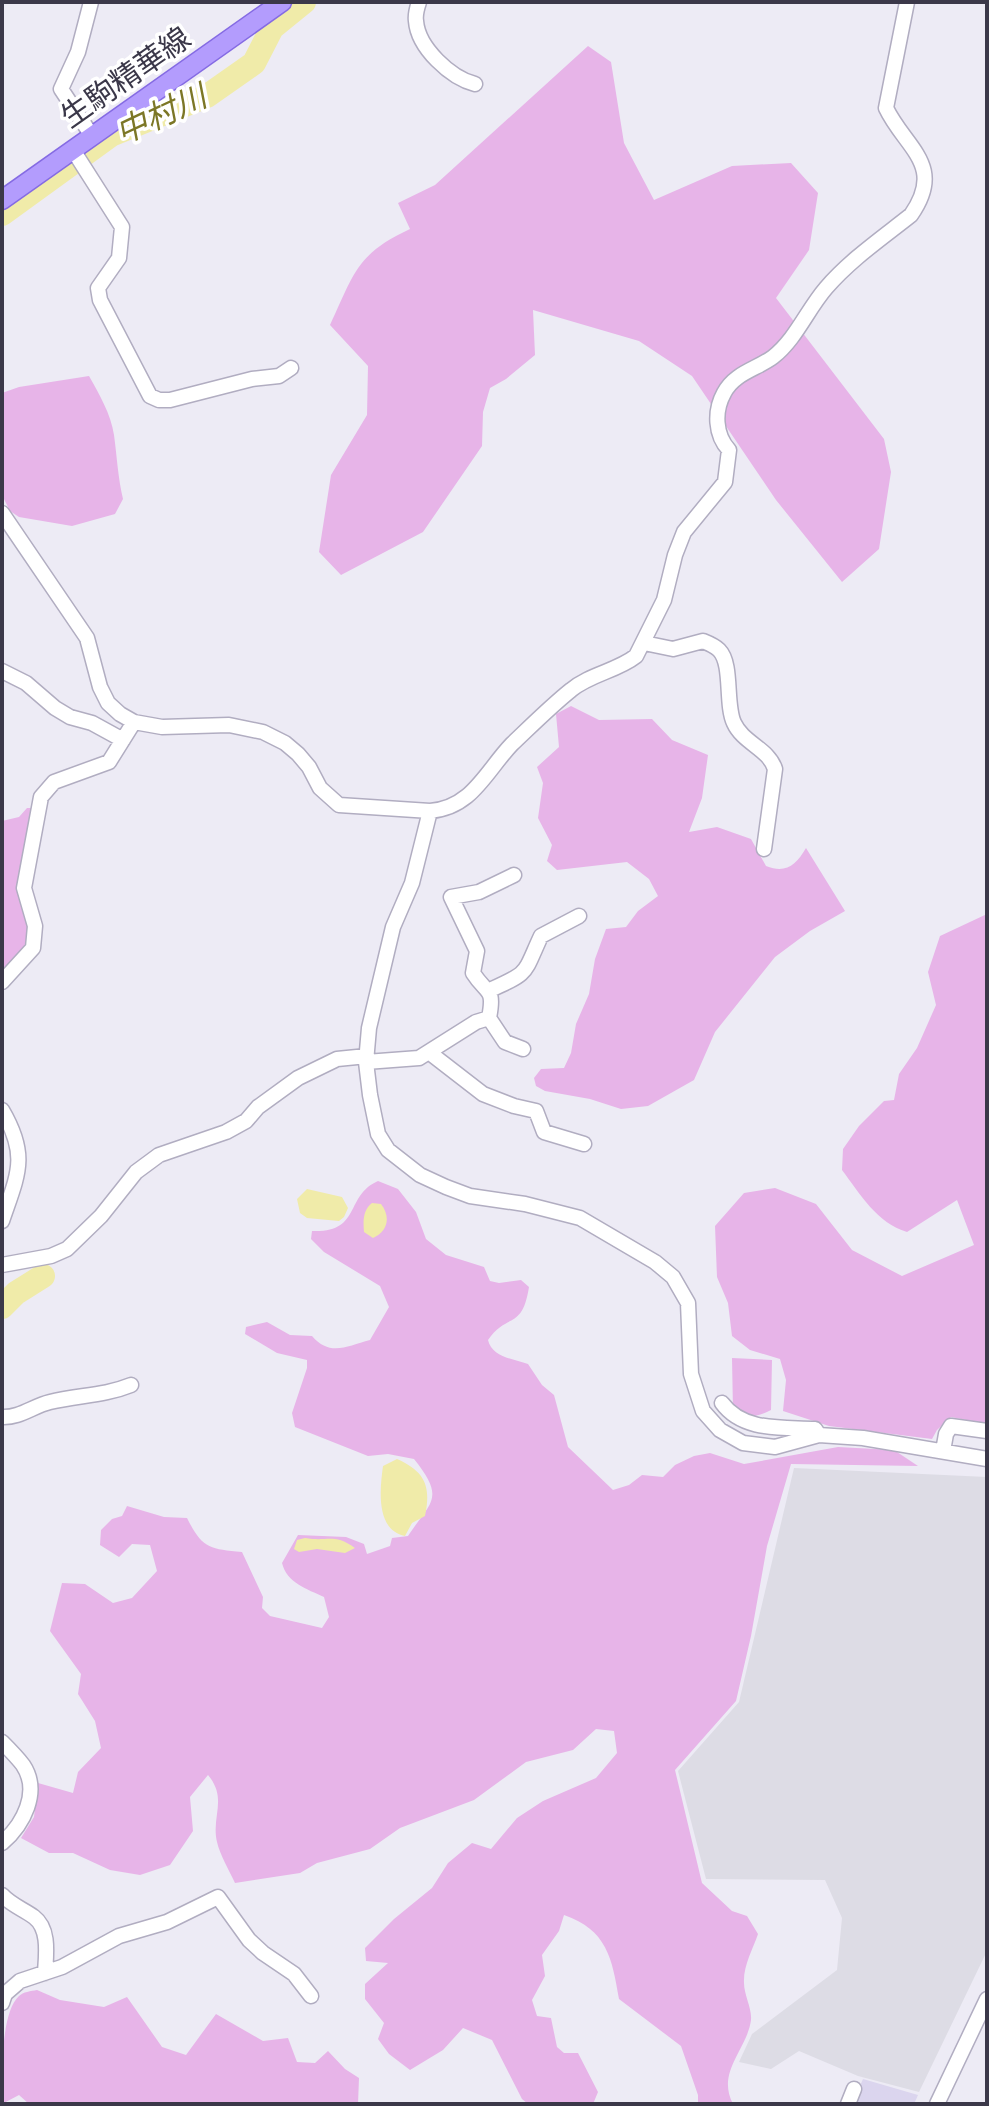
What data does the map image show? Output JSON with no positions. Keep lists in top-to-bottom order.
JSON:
{
  "streets": {
    "main road": ["生駒精華線"]
  },
  "water": ["中村川"]
}
